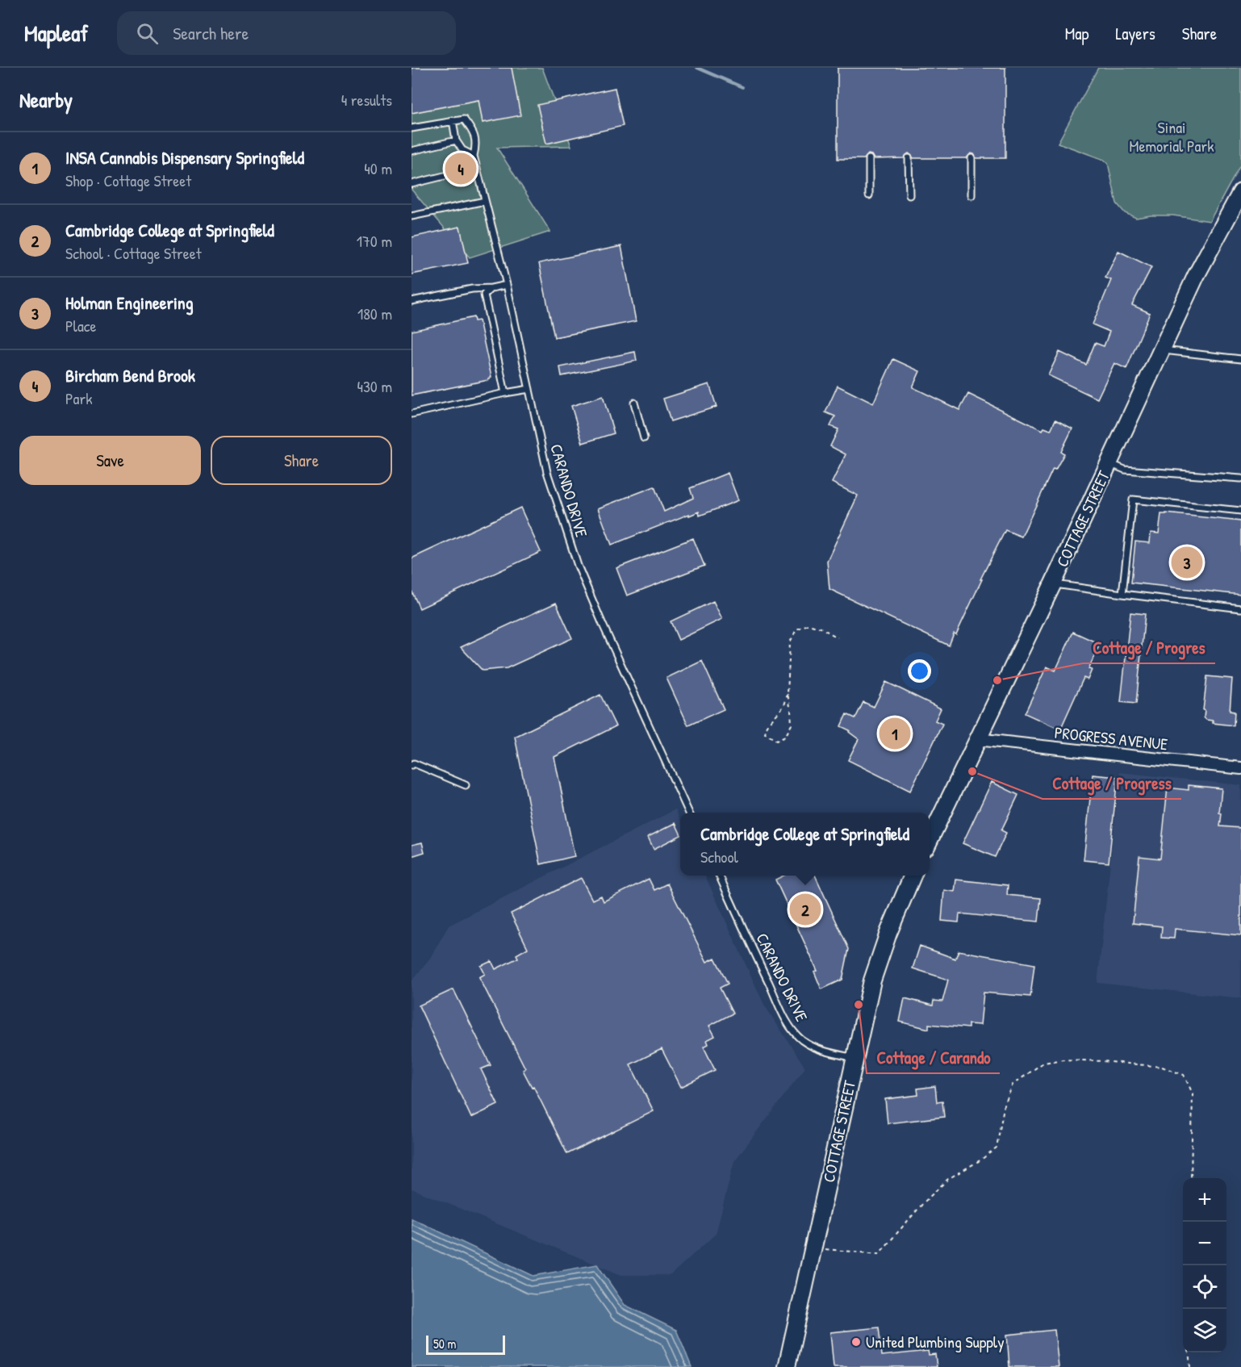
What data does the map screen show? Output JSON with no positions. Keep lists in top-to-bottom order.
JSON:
{
  "streets": {
    "main road": ["COTTAGE STREET"],
    "street": ["PROGRESS AVENUE"],
    "lane": ["CARANDO DRIVE"]
  },
  "crossings": [
    ["CARANDO DRIVE", "COTTAGE STREET"],
    ["COTTAGE STREET", "PROGRESS AVENUE"]
  ],
  "parks": ["Sinai Memorial Park"],
  "places": [
    "Cottage / Progres",
    "Cottage / Progress",
    "Cottage / Carando",
    "United Plumbing Supply"
  ],
  "scale_bar": "50 m",
  "page": {
    "header": "Mapleaf",
    "search": "Search here",
    "nav": ["Map", "Layers", "Share"],
    "heading": ["Nearby", "4 results"],
    "list": [
      {
        "mark": "1",
        "name": "INSA Cannabis Dispensary Springfield",
        "note": "Shop · Cottage Street",
        "value": "40 m"
      },
      {
        "mark": "2",
        "name": "Cambridge College at Springfield",
        "note": "School · Cottage Street",
        "value": "170 m"
      },
      {
        "mark": "3",
        "name": "Holman Engineering",
        "note": "Place",
        "value": "180 m"
      },
      {
        "mark": "4",
        "name": "Bircham Bend Brook",
        "note": "Park",
        "value": "430 m"
      }
    ],
    "pins": [
      "4",
      "3",
      "1",
      "2"
    ],
    "buttons": ["Save", "Share"],
    "popup": ["Cambridge College at Springfield", "School"],
    "map_buttons": ["+", "−"],
    "scale": "50 m"
  }
}
